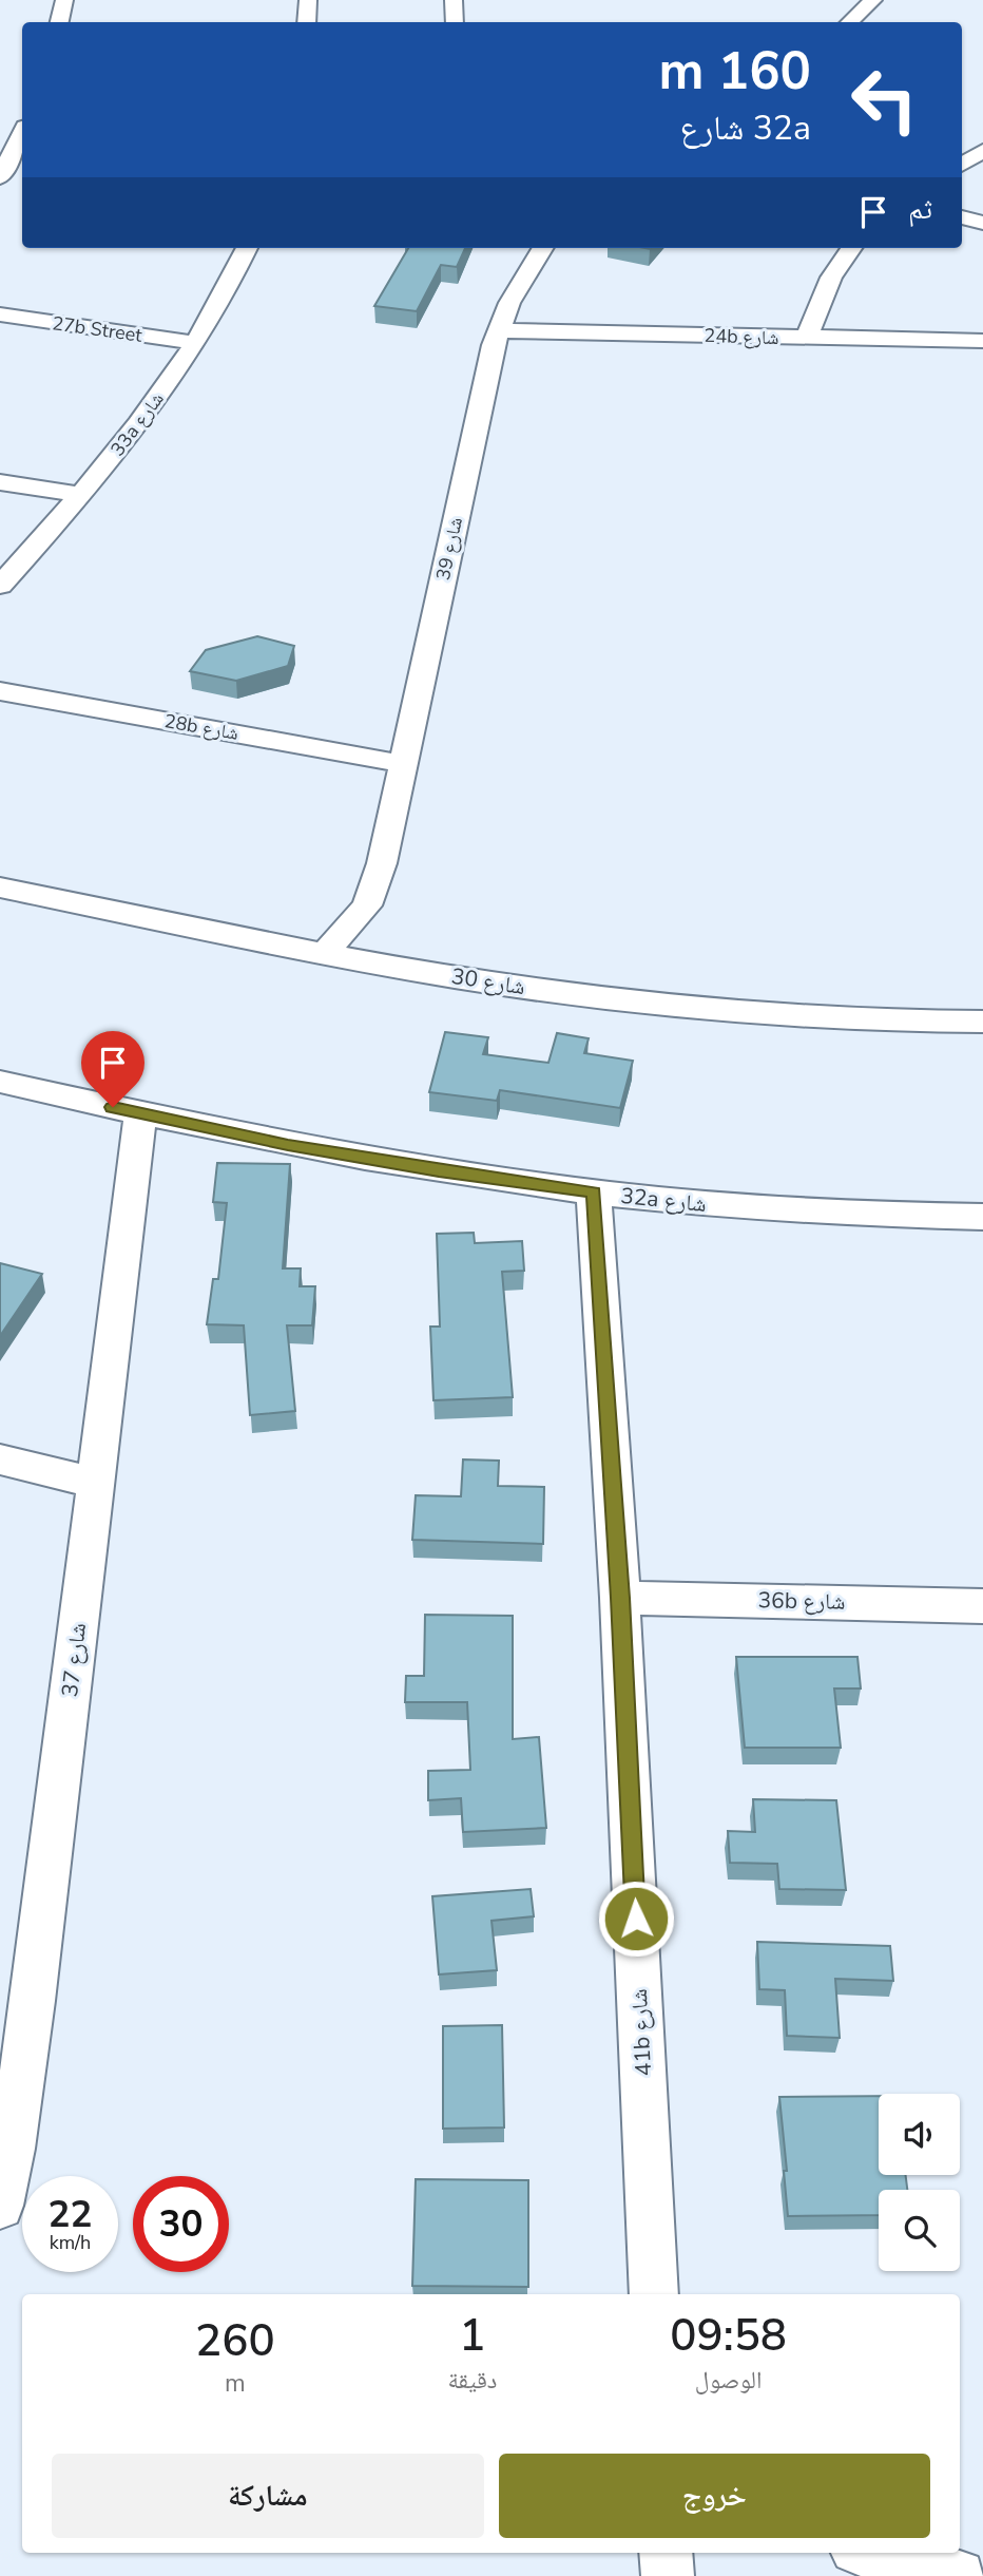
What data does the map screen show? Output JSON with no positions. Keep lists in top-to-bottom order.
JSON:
{
  "streets": {
    "street": [
      "27b Street",
      "24b شارع",
      "33a شارع",
      "شارع 39",
      "28b شارع",
      "شارع 30",
      "32a شارع",
      "36b شارع",
      "شارع 37",
      "41b شارع"
    ]
  },
  "crossings": [
    ["27b Street", "33a شارع"],
    ["24b شارع", "شارع 39"],
    ["شارع 39", "28b شارع"],
    ["شارع 39", "شارع 30"],
    ["32a شارع", "شارع 37"],
    ["32a شارع", "41b شارع"],
    ["36b شارع", "41b شارع"]
  ],
  "page": {
    "turn": ["160 m", "32a شارع"],
    "then": "ثم",
    "speed": "22 km/h",
    "limit": "30",
    "eta": [
      "09:58",
      "الوصول",
      "1",
      "دقيقة",
      "260",
      "m"
    ],
    "buttons": ["خروج", "مشاركة"]
  }
}
